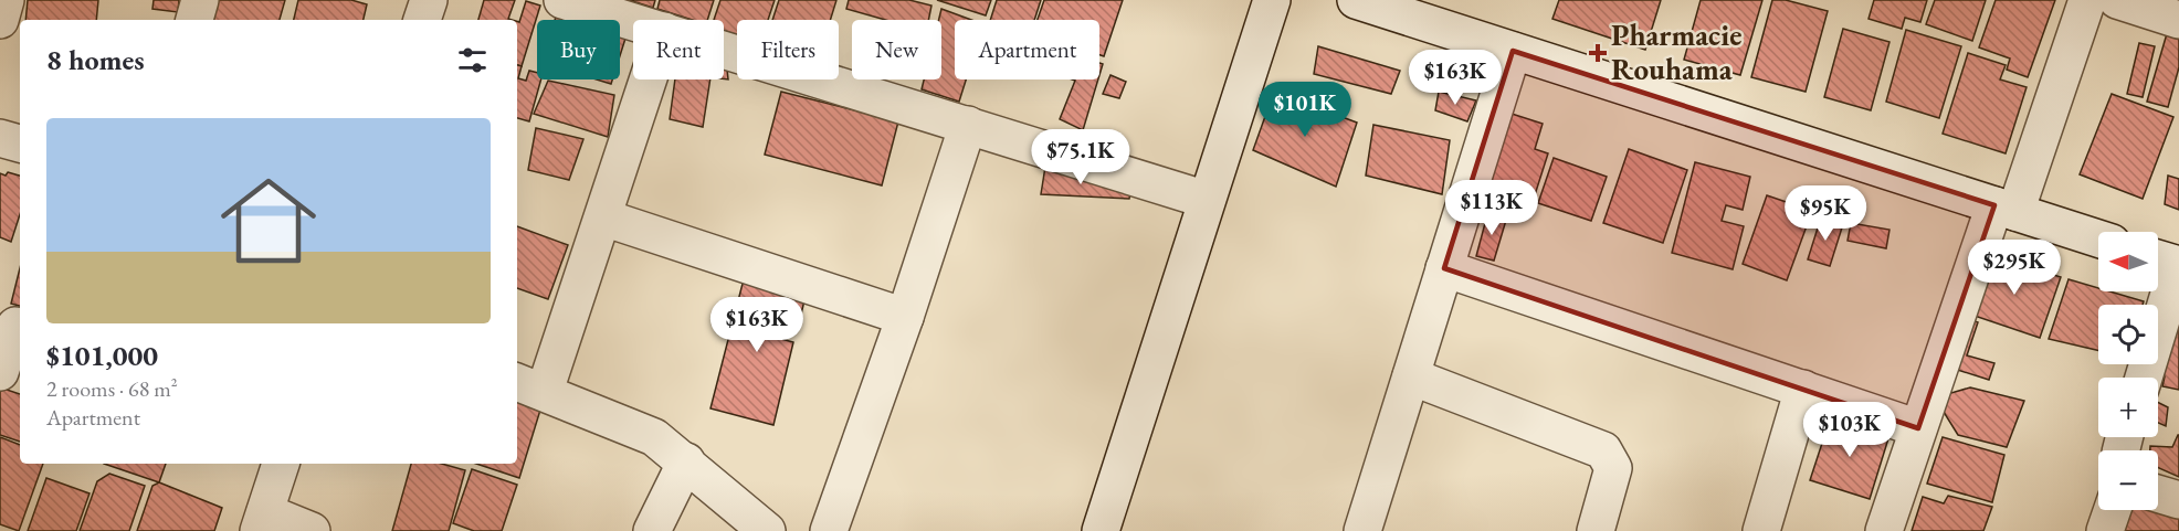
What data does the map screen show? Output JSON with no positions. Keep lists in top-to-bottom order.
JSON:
{
  "places": {
    "health": ["Pharmacie Rouhama"]
  },
  "north": "left",
  "page": {
    "chip": [
      "Buy",
      "Rent",
      "Filters",
      "New",
      "Apartment"
    ],
    "heading": "8 homes",
    "price": [
      "$163K",
      "$101K",
      "$75.1K",
      "$113K",
      "$95K",
      "$295K",
      "$163K",
      "$103K"
    ],
    "list": [
      {
        "name": "$101,000",
        "note": "2 rooms · 68 m² · Apartment"
      }
    ],
    "map_buttons": ["+", "−"]
  }
}
